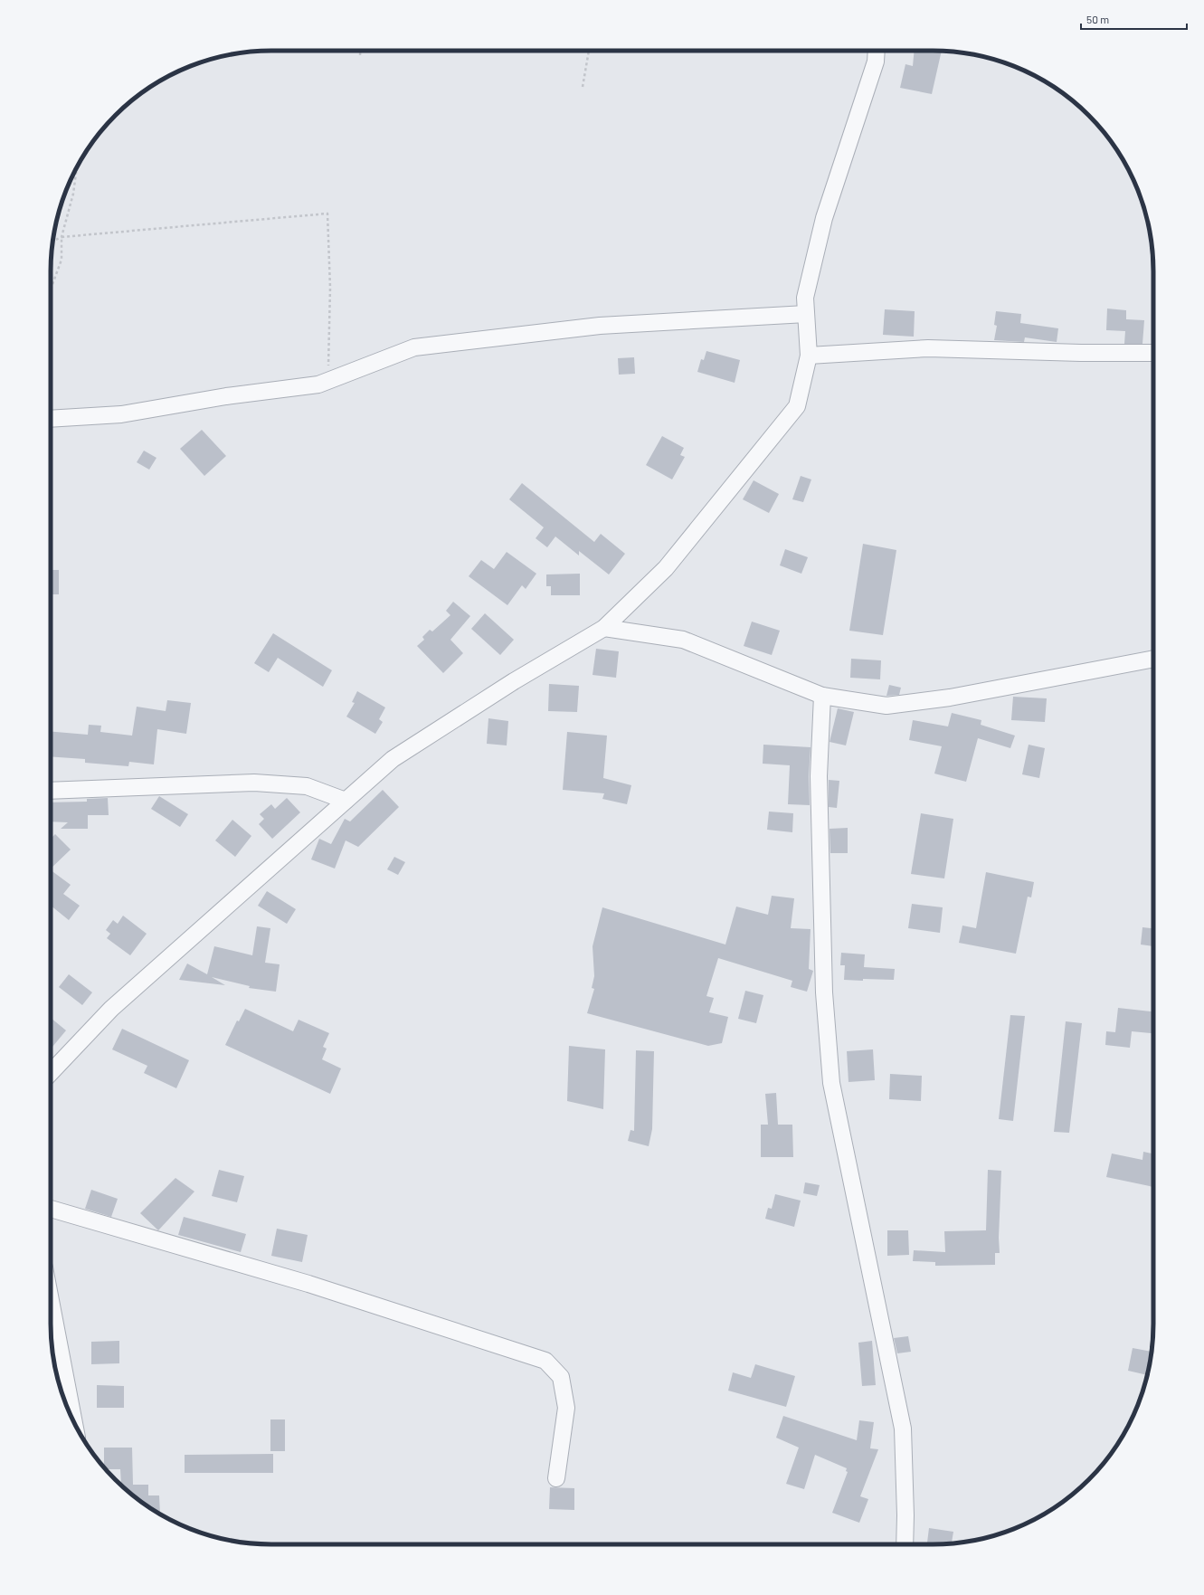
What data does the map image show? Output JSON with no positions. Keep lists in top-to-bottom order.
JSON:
{
  "scale_bar": "50 m"
}
